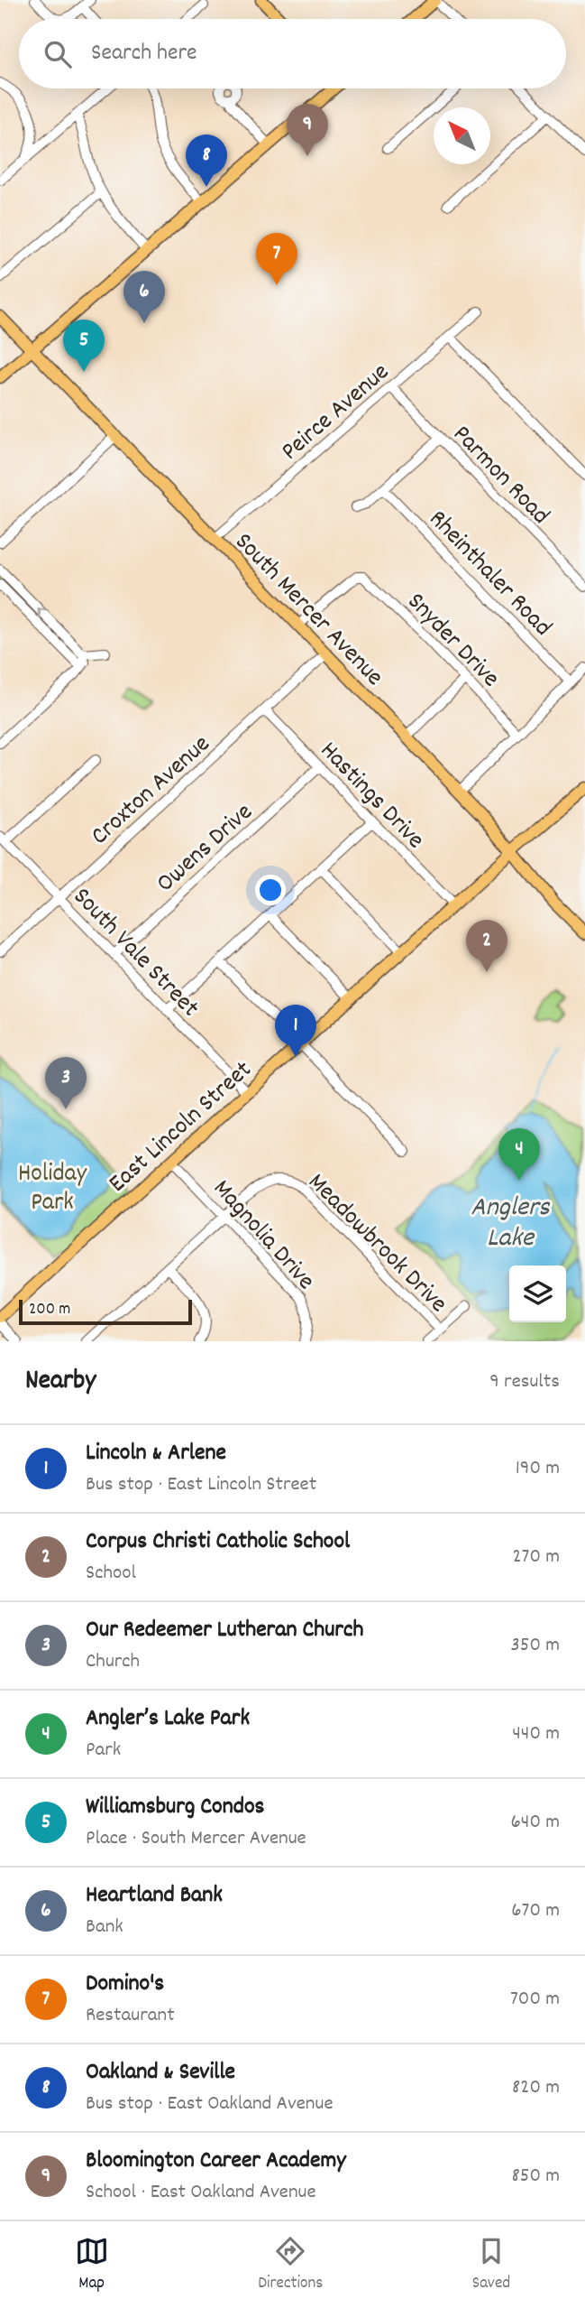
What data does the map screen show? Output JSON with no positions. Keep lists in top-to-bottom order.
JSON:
{
  "streets": {
    "main road": ["South Mercer Avenue", "East Lincoln Street"],
    "street": [
      "Peirce Avenue",
      "Parmon Road",
      "Rheinthaler Road",
      "Snyder Drive",
      "Croxton Avenue",
      "Hastings Drive",
      "Owens Drive",
      "South Vale Street",
      "Magnolia Drive",
      "Meadowbrook Drive"
    ]
  },
  "crossings": [
    ["Peirce Avenue", "Parmon Road"],
    ["Peirce Avenue", "South Mercer Avenue"],
    ["South Mercer Avenue", "Snyder Drive"],
    ["South Mercer Avenue", "Croxton Avenue"],
    ["South Mercer Avenue", "East Lincoln Street"],
    ["Croxton Avenue", "Hastings Drive"],
    ["Croxton Avenue", "South Vale Street"],
    ["Hastings Drive", "Owens Drive"],
    ["Hastings Drive", "East Lincoln Street"],
    ["Owens Drive", "South Vale Street"],
    ["South Vale Street", "East Lincoln Street"],
    ["East Lincoln Street", "Magnolia Drive"],
    ["Magnolia Drive", "Meadowbrook Drive"]
  ],
  "water": ["Anglers Lake"],
  "parks": ["Holiday Park"],
  "scale_bar": "200 m",
  "north": "top left",
  "page": {
    "search": "Search here",
    "pins": [
      "9",
      "8",
      "7",
      "6",
      "5",
      "2",
      "1",
      "3",
      "4"
    ],
    "scale": "200 m",
    "heading": ["Nearby", "9 results"],
    "list": [
      {
        "mark": "1",
        "name": "Lincoln & Arlene",
        "note": "Bus stop · East Lincoln Street",
        "value": "190 m"
      },
      {
        "mark": "2",
        "name": "Corpus Christi Catholic School",
        "note": "School",
        "value": "270 m"
      },
      {
        "mark": "3",
        "name": "Our Redeemer Lutheran Church",
        "note": "Church",
        "value": "350 m"
      },
      {
        "mark": "4",
        "name": "Angler’s Lake Park",
        "note": "Park",
        "value": "440 m"
      },
      {
        "mark": "5",
        "name": "Williamsburg Condos",
        "note": "Place · South Mercer Avenue",
        "value": "640 m"
      },
      {
        "mark": "6",
        "name": "Heartland Bank",
        "note": "Bank",
        "value": "670 m"
      },
      {
        "mark": "7",
        "name": "Domino's",
        "note": "Restaurant",
        "value": "700 m"
      },
      {
        "mark": "8",
        "name": "Oakland & Seville",
        "note": "Bus stop · East Oakland Avenue",
        "value": "820 m"
      },
      {
        "mark": "9",
        "name": "Bloomington Career Academy",
        "note": "School · East Oakland Avenue",
        "value": "850 m"
      }
    ],
    "nav": ["Map", "Directions", "Saved"]
  }
}
